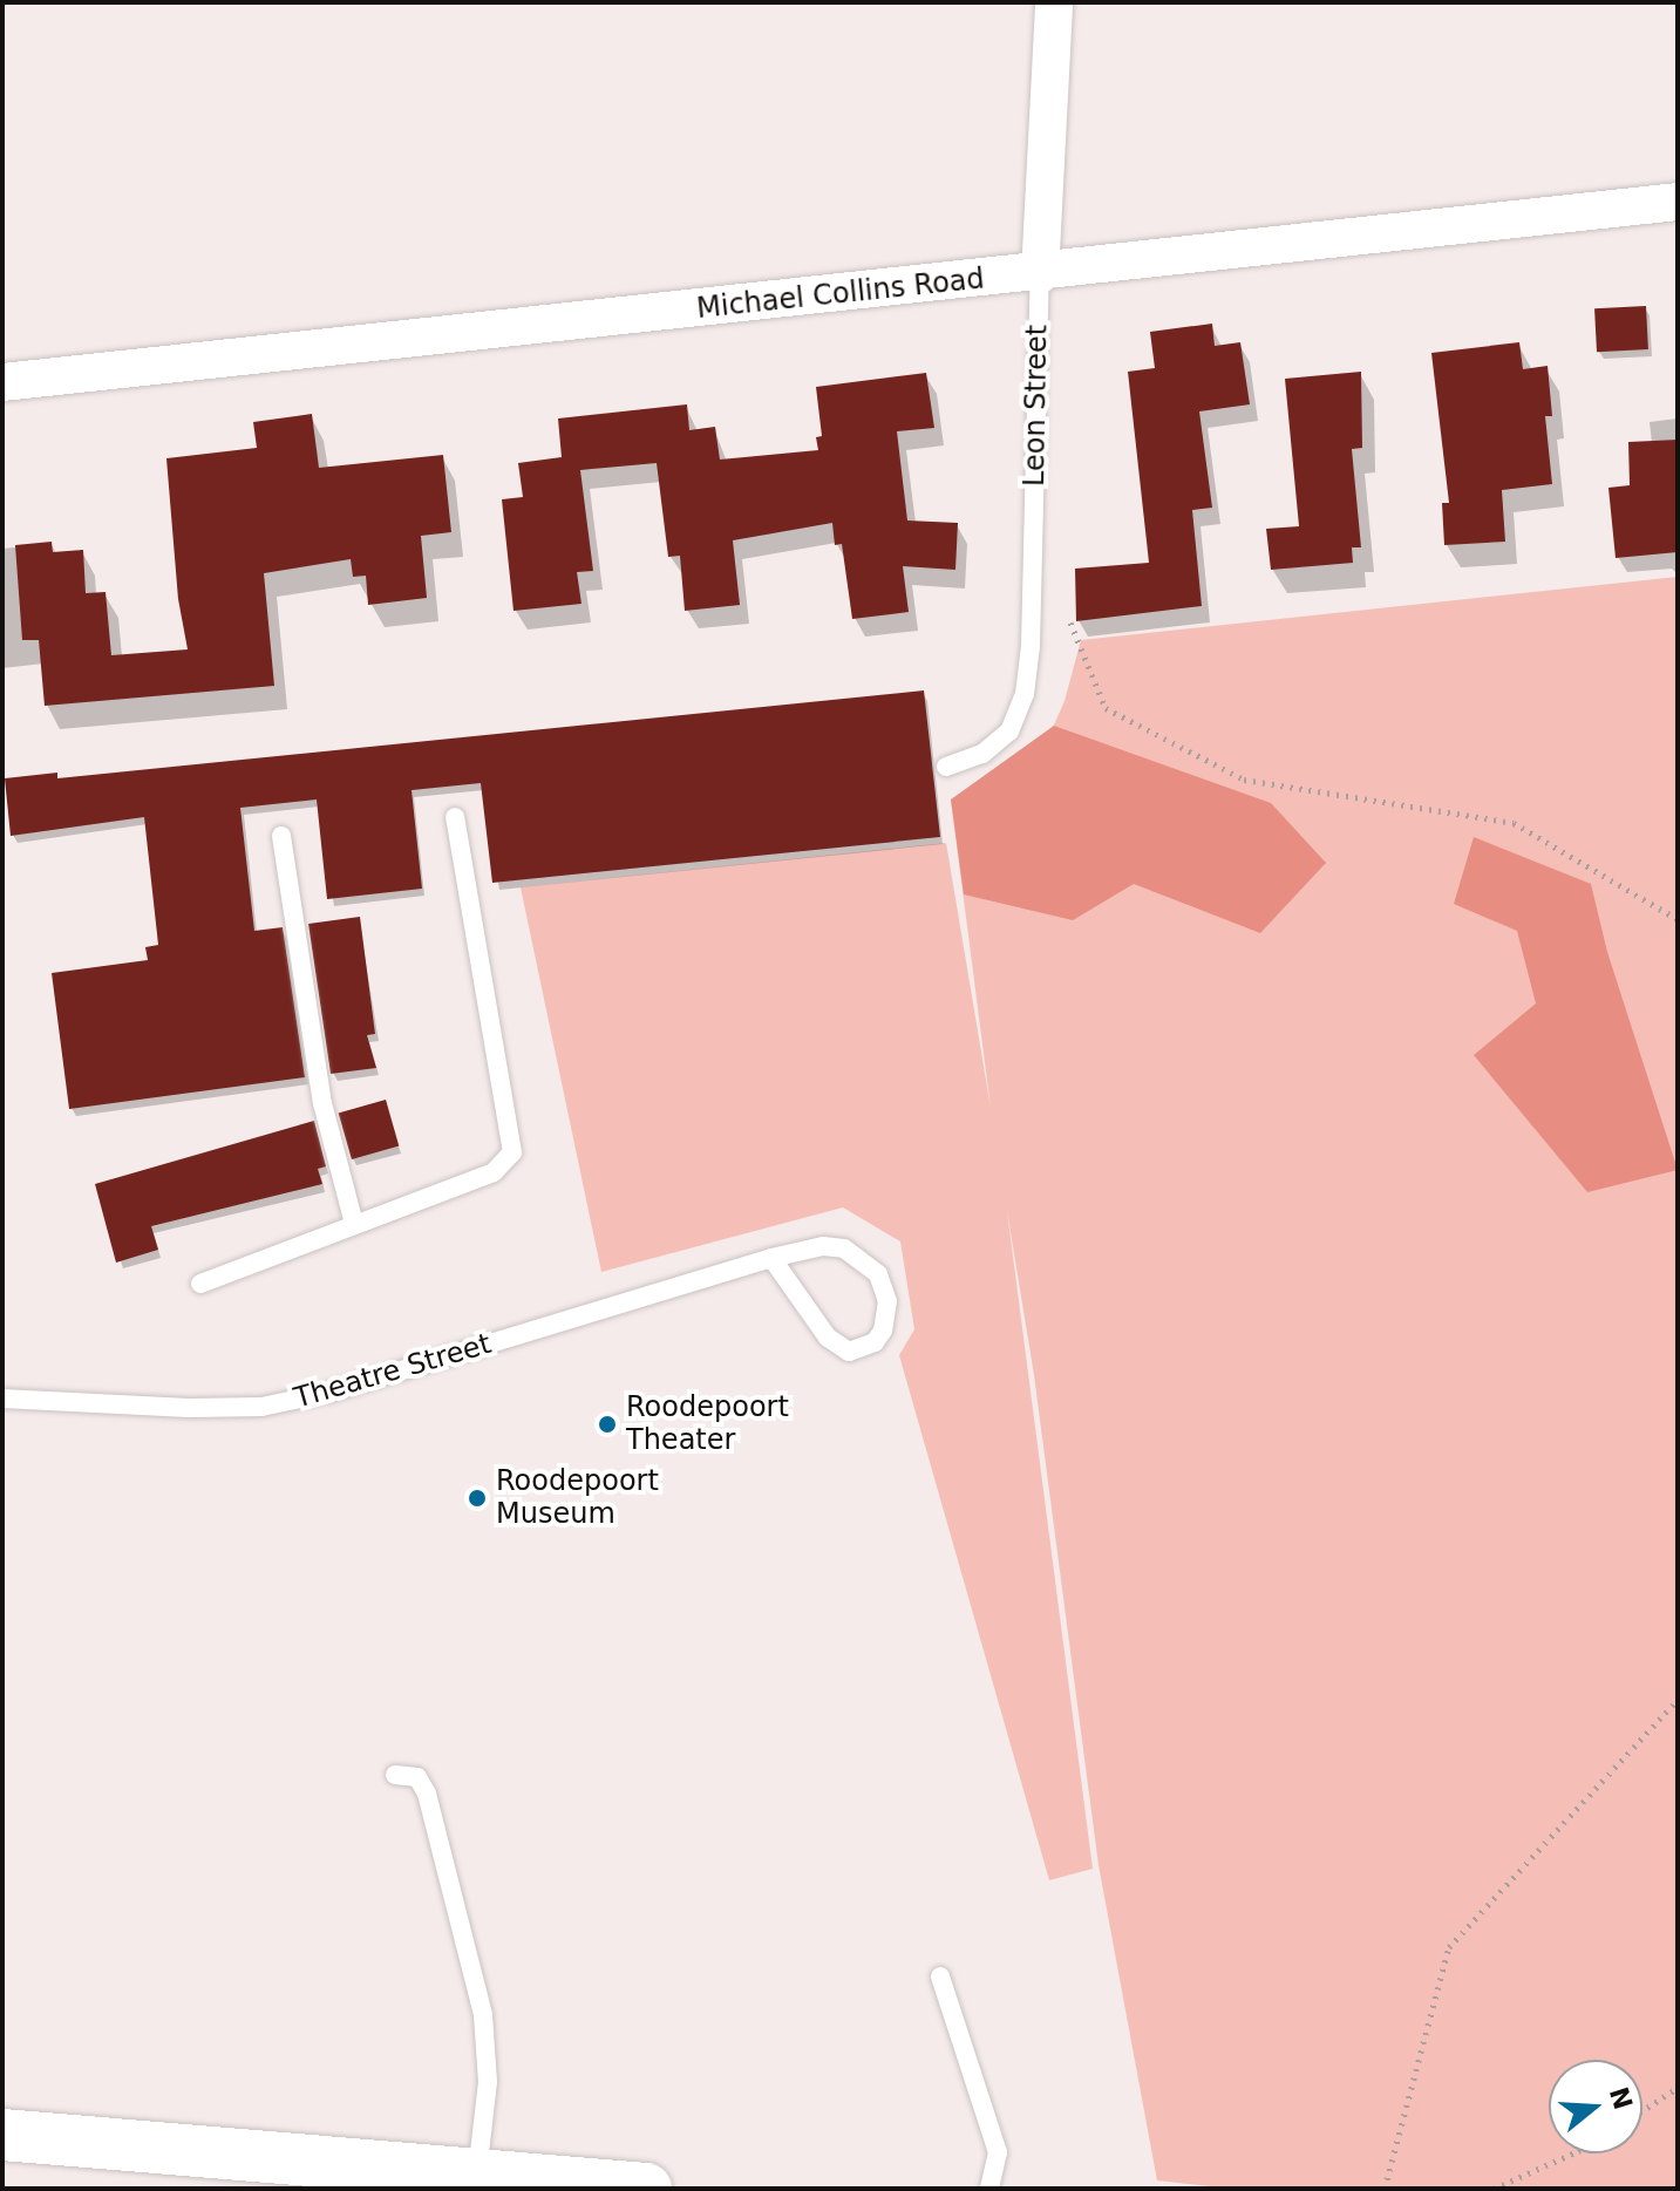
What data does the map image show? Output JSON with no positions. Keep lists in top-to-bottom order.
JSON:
{
  "streets": {
    "street": ["Michael Collins Road", "Leon Street"],
    "lane": ["Theatre Street"]
  },
  "crossings": [
    ["Michael Collins Road", "Leon Street"]
  ],
  "places": ["Roodepoort Theater", "Roodepoort Museum"],
  "north": "right"
}
